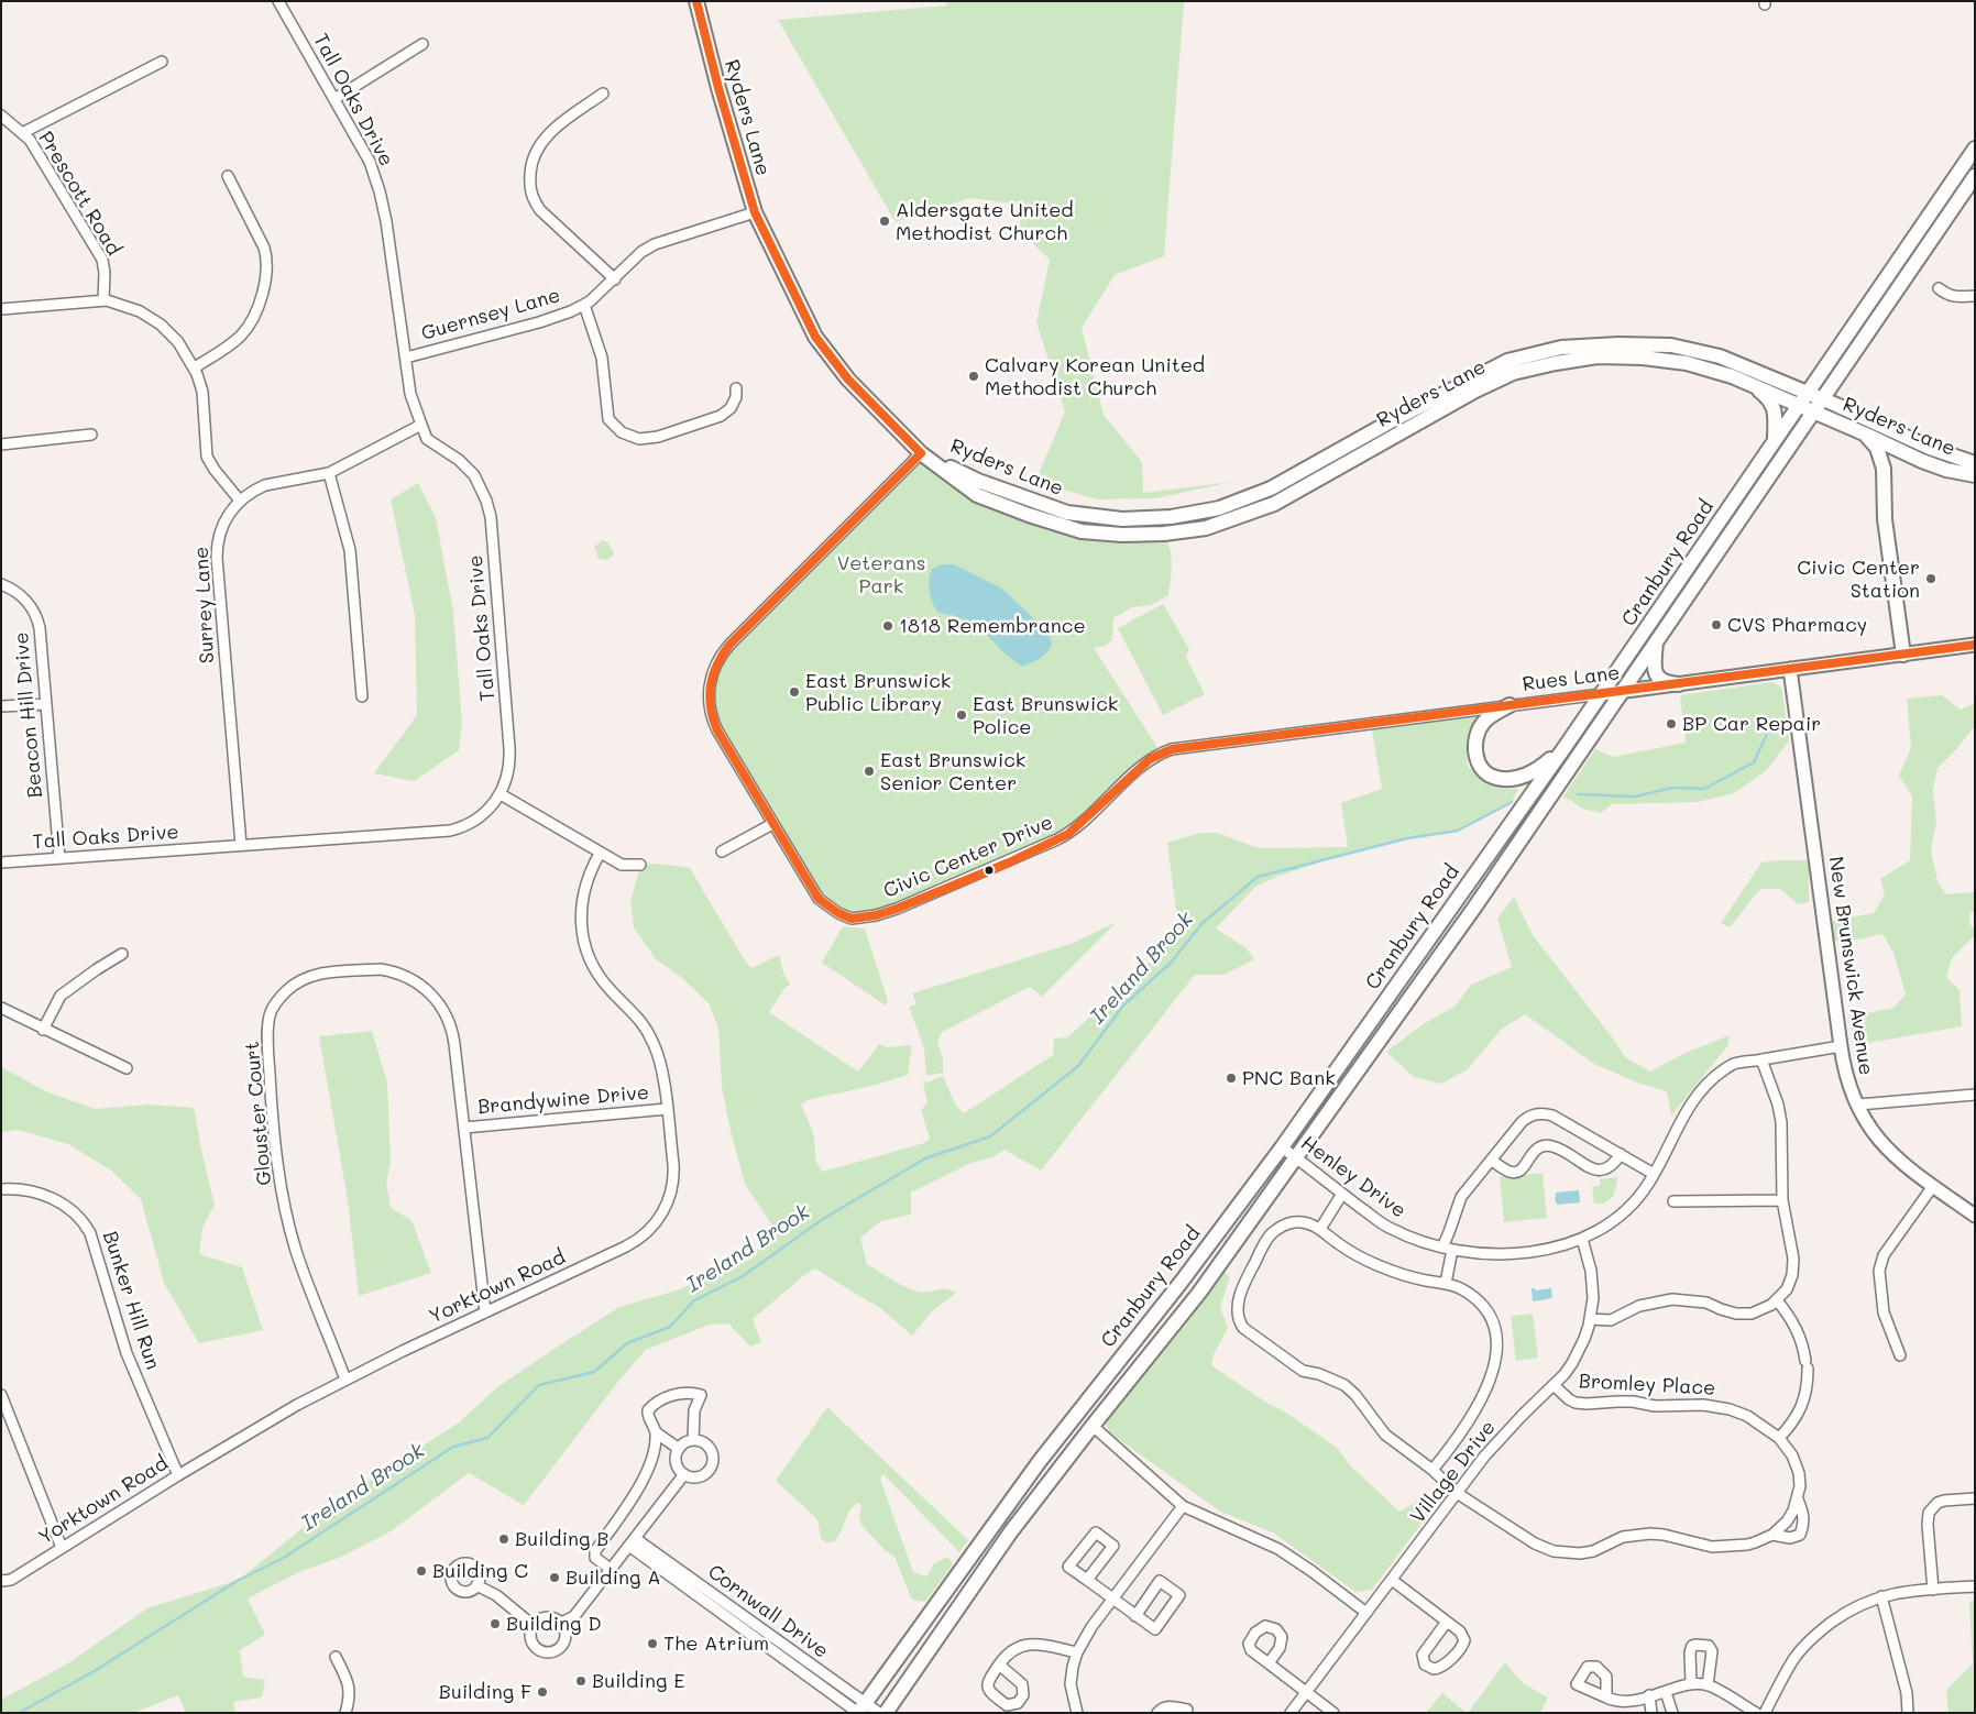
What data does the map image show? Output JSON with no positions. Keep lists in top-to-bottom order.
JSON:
{
  "streets": {
    "main road": ["Ryders Lane", "Cranbury Road"],
    "street": [
      "Tall Oaks Drive",
      "Prescott Road",
      "Guernsey Lane",
      "Surrey Lane",
      "Rues Lane",
      "Beacon Hill Drive",
      "Civic Center Drive",
      "New Brunswick Avenue",
      "Brandywine Drive",
      "Glouster Court",
      "Henley Drive",
      "Yorktown Road",
      "Bunker Hill Run",
      "Bromley Place",
      "Village Drive",
      "Cornwall Drive"
    ]
  },
  "crossings": [
    ["Tall Oaks Drive", "Guernsey Lane"],
    ["Tall Oaks Drive", "Surrey Lane"],
    ["Tall Oaks Drive", "Beacon Hill Drive"],
    ["Ryders Lane", "Guernsey Lane"],
    ["Ryders Lane", "Cranbury Road"],
    ["Ryders Lane", "Civic Center Drive"],
    ["Cranbury Road", "Rues Lane"],
    ["Cranbury Road", "Henley Drive"],
    ["Cranbury Road", "Cornwall Drive"],
    ["Rues Lane", "Civic Center Drive"],
    ["Rues Lane", "New Brunswick Avenue"],
    ["New Brunswick Avenue", "Henley Drive"],
    ["Brandywine Drive", "Glouster Court"],
    ["Brandywine Drive", "Yorktown Road"],
    ["Glouster Court", "Yorktown Road"],
    ["Henley Drive", "Village Drive"],
    ["Yorktown Road", "Bunker Hill Run"],
    ["Bromley Place", "Village Drive"]
  ],
  "water": ["Ireland Brook"],
  "parks": ["Veterans Park"],
  "places": [
    "Aldersgate United Methodist Church",
    "Calvary Korean United Methodist Church",
    "Civic Center Station",
    "CVS Pharmacy",
    "1818 Remembrance",
    "East Brunswick Public Library",
    "East Brunswick Police",
    "BP Car Repair",
    "East Brunswick Senior Center",
    "PNC Bank",
    "Building B",
    "Building C",
    "Building A",
    "Building D",
    "The Atrium",
    "Building E",
    "Building F"
  ]
}
